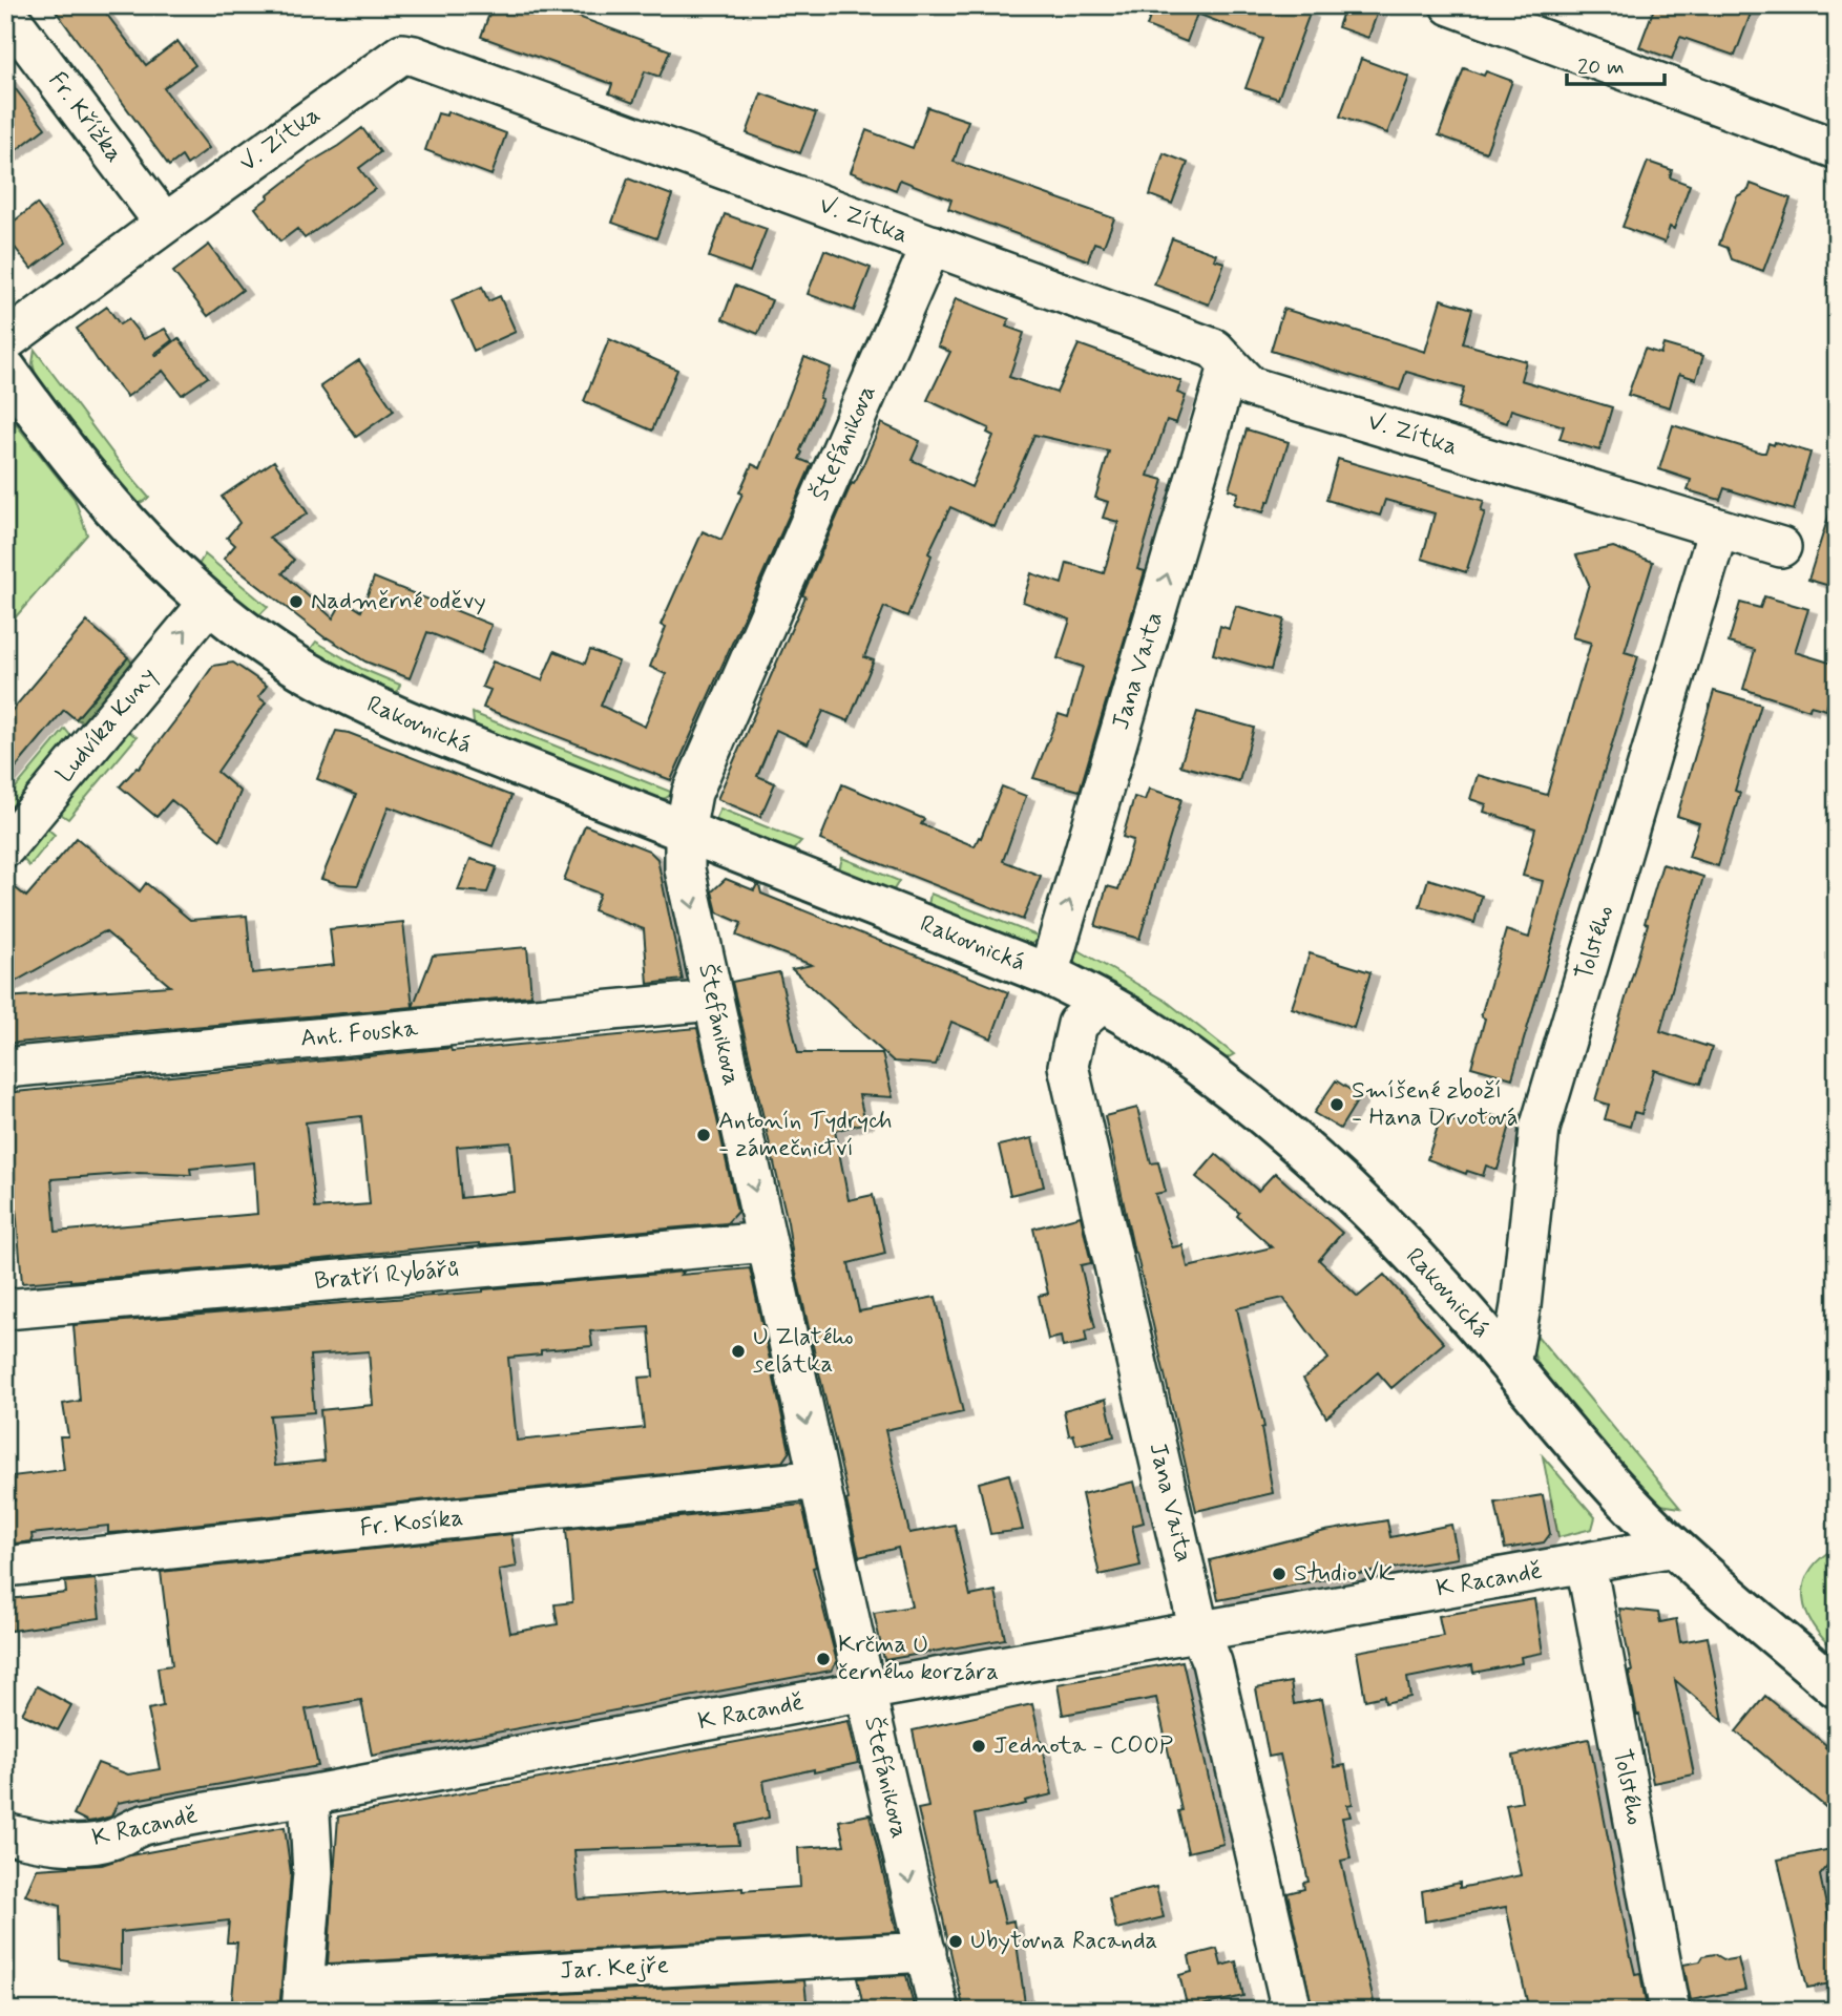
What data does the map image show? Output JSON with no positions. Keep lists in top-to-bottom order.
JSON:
{
  "streets": {
    "main road": ["Rakovnická"],
    "street": [
      "Fr. Křížka",
      "V. Zítka",
      "Štefánikova",
      "Jana Vaita",
      "Ludvíka Kuny",
      "Tolstého",
      "Ant. Fouska",
      "Bratří Rybářů",
      "Fr. Kosíka",
      "K Racandě",
      "Jar. Kejře"
    ]
  },
  "crossings": [
    ["Fr. Křížka", "V. Zítka"],
    ["V. Zítka", "Štefánikova"],
    ["V. Zítka", "Jana Vaita"],
    ["V. Zítka", "Tolstého"],
    ["Štefánikova", "Rakovnická"],
    ["Štefánikova", "Ant. Fouska"],
    ["Štefánikova", "Bratří Rybářů"],
    ["Štefánikova", "Fr. Kosíka"],
    ["Štefánikova", "K Racandě"],
    ["Štefánikova", "Jar. Kejře"],
    ["Jana Vaita", "Rakovnická"],
    ["Jana Vaita", "K Racandě"],
    ["Ludvíka Kuny", "Rakovnická"],
    ["Rakovnická", "Tolstého"],
    ["Rakovnická", "K Racandě"],
    ["Tolstého", "K Racandě"]
  ],
  "one_way": ["Štefánikova", "Jana Vaita", "Ludvíka Kuny"],
  "places": [
    "Nadměrné oděvy",
    "Smíšené zboží - Hana Drvotová",
    "Antonín Tydrych - zámečnictví",
    "U Zlatého selátka",
    "Studio VK",
    "Krčma U černého korzára",
    "Jednota - COOP",
    "Ubytovna Racanda"
  ],
  "scale_bar": "20 m"
}
